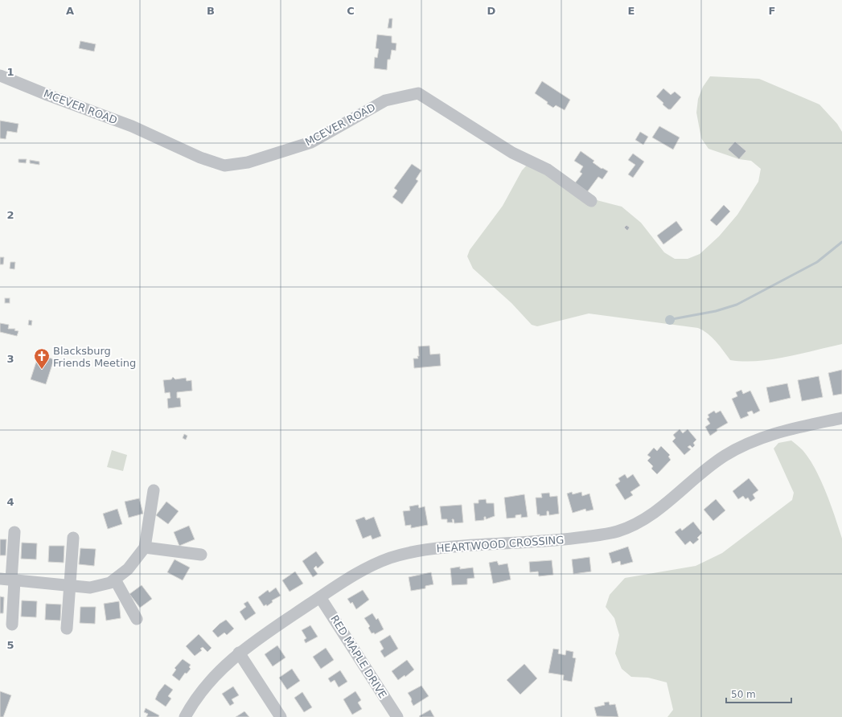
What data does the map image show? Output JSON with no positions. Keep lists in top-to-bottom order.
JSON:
{
  "streets": {
    "street": ["MCEVER ROAD", "HEARTWOOD CROSSING", "RED MAPLE DRIVE"]
  },
  "crossings": [
    ["HEARTWOOD CROSSING", "RED MAPLE DRIVE"]
  ],
  "places": {
    "church": ["Blacksburg Friends Meeting"]
  },
  "scale_bar": "50 m",
  "grid": {
    "columns": [
      "A",
      "B",
      "C",
      "D",
      "E",
      "F"
    ],
    "rows": [
      "1",
      "2",
      "3",
      "4",
      "5"
    ]
  }
}
